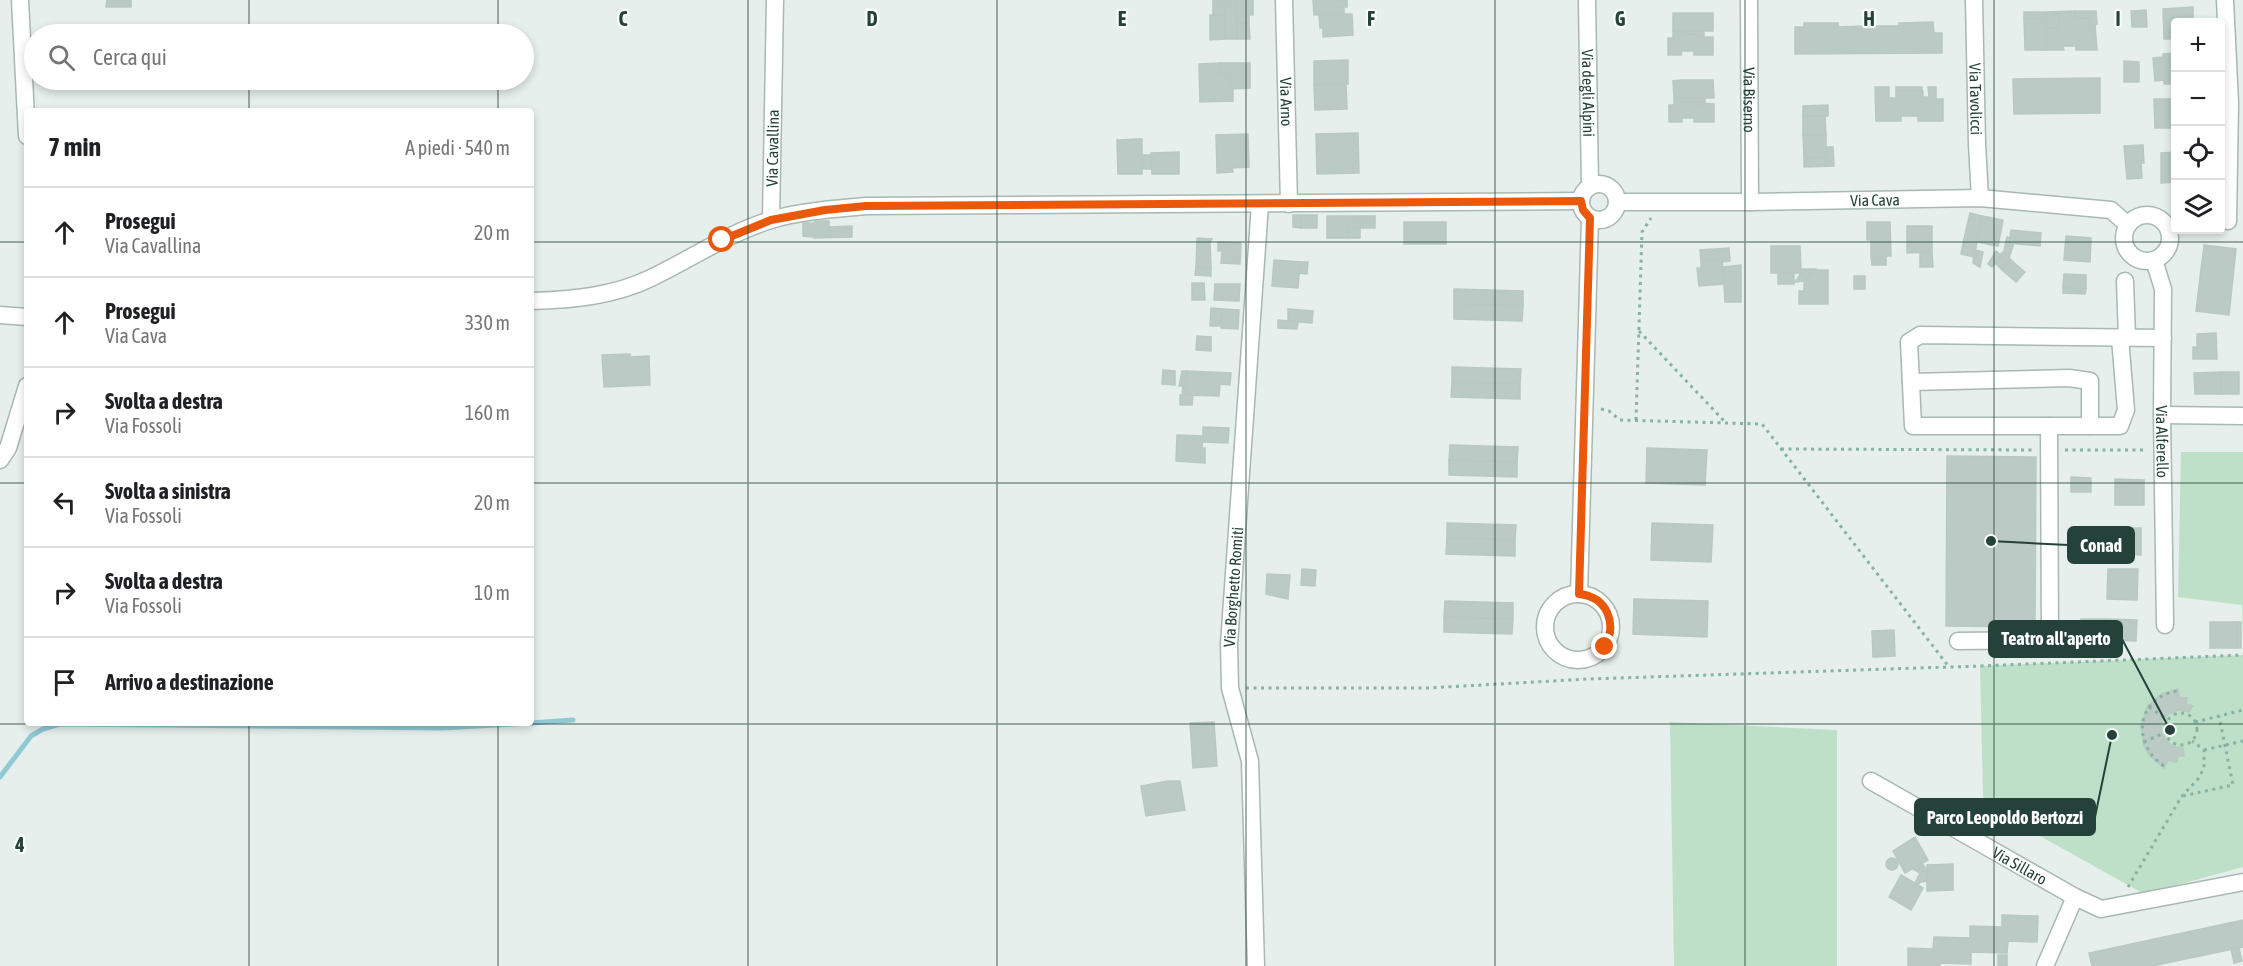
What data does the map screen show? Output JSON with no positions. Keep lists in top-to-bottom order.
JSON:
{
  "streets": {
    "street": [
      "Via degli Alpini",
      "Via Tavolicci",
      "Via Biserno",
      "Via Arno",
      "Via Cavallina",
      "Via Cava",
      "Via Alferello",
      "Via Borghetto Romiti",
      "Via Sillaro"
    ]
  },
  "crossings": [
    ["Via degli Alpini", "Via Cava"],
    ["Via Tavolicci", "Via Cava"],
    ["Via Biserno", "Via Cava"]
  ],
  "places": ["Conad", "Teatro all'aperto", "Parco Leopoldo Bertozzi"],
  "page": {
    "map_buttons": ["+", "−"],
    "search": "Cerca qui",
    "heading": ["7 min", "A piedi · 540 m"],
    "list": [
      ["Prosegui", "Via Cavallina", "20 m"],
      ["Prosegui", "Via Cava", "330 m"],
      ["Svolta a destra", "Via Fossoli", "160 m"],
      ["Svolta a sinistra", "Via Fossoli", "20 m"],
      ["Svolta a destra", "Via Fossoli", "10 m"],
      "Arrivo a destinazione"
    ]
  },
  "grid": {
    "columns": [
      "C",
      "D",
      "E",
      "F",
      "G",
      "H",
      "I"
    ],
    "rows": ["4"]
  }
}
